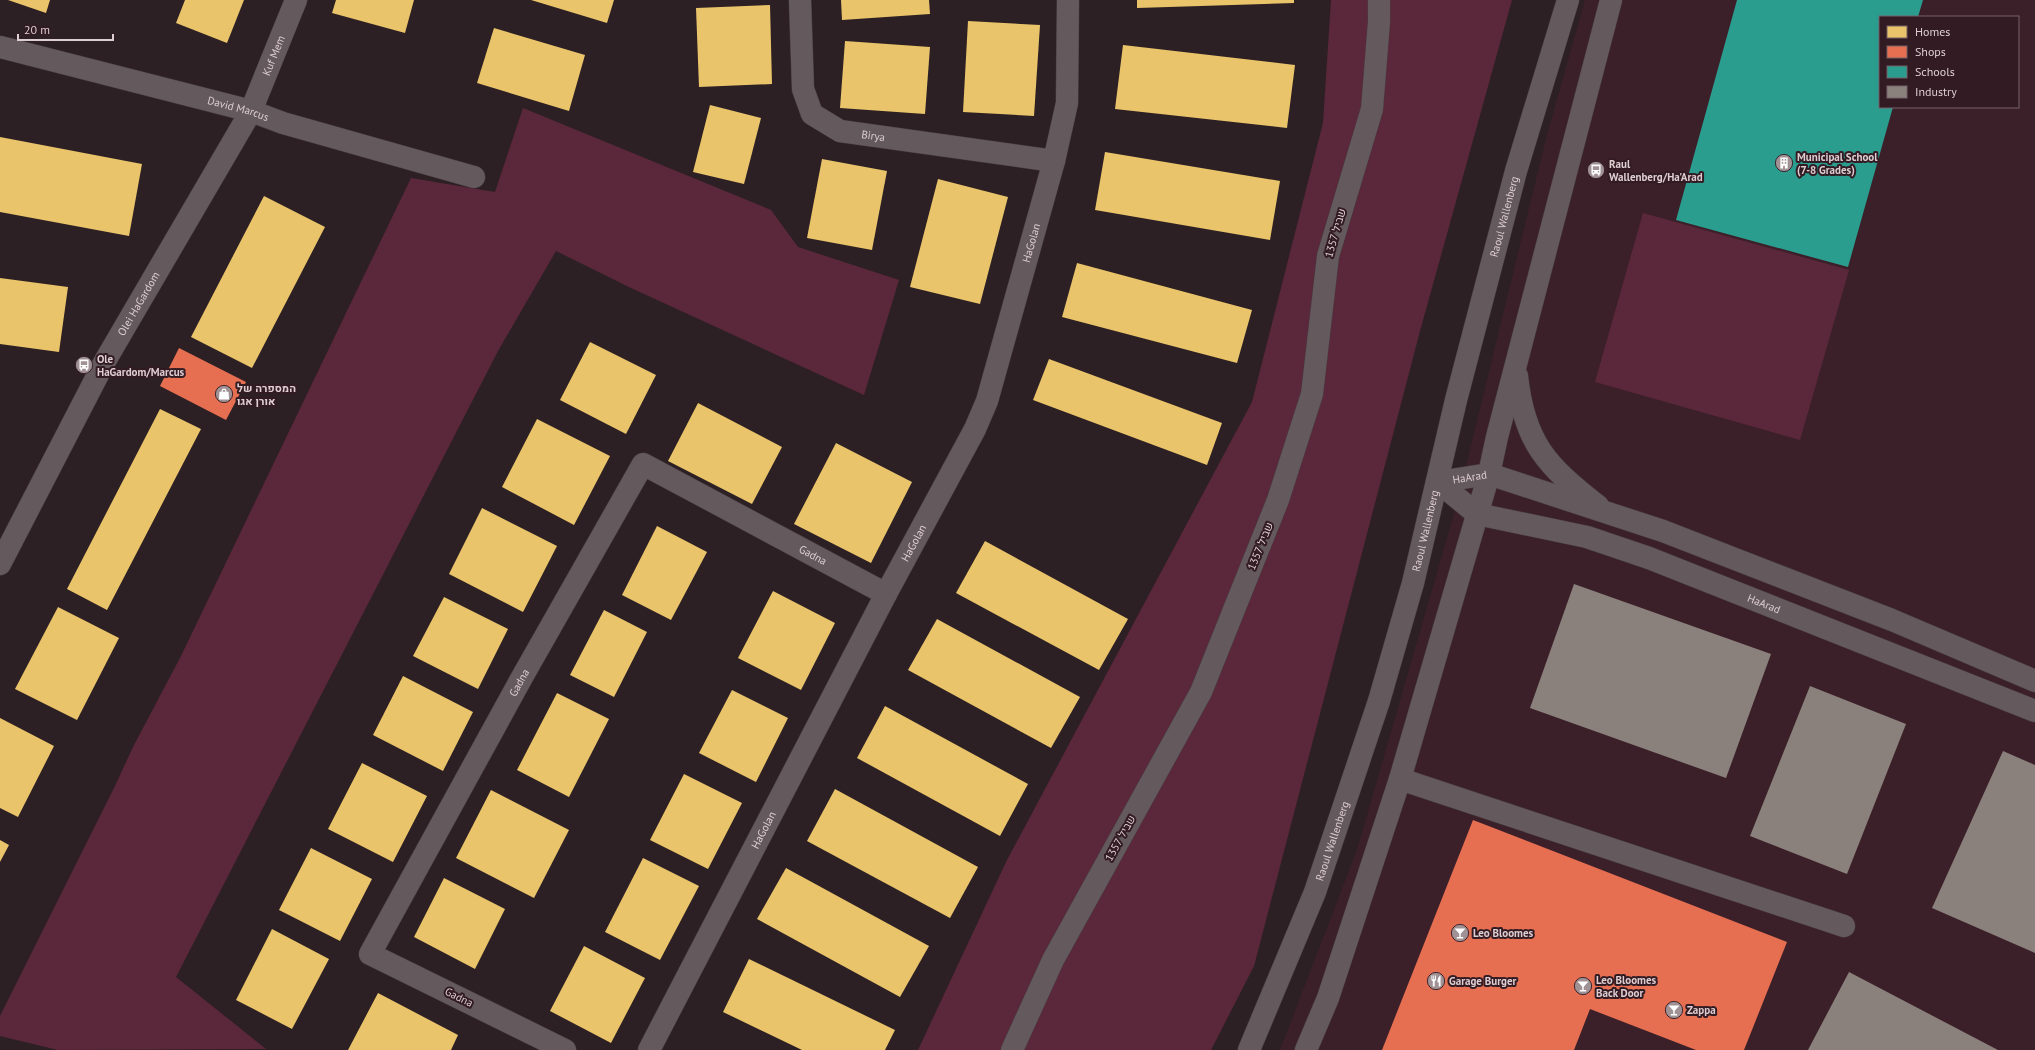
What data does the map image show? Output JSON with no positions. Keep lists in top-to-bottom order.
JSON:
{
  "streets": {
    "street": [
      "Kuf Mem",
      "David Marcus",
      "Birya",
      "Raoul Wallenberg",
      "שביל 1357",
      "HaGolan",
      "Olei HaGardom",
      "HaArad",
      "Gadna"
    ]
  },
  "crossings": [
    ["Kuf Mem", "David Marcus"],
    ["Kuf Mem", "Olei HaGardom"],
    ["David Marcus", "Olei HaGardom"],
    ["Birya", "HaGolan"],
    ["Raoul Wallenberg", "HaArad"],
    ["HaGolan", "Gadna"]
  ],
  "places": {
    "building": ["Municipal School (7-8 Grades)"],
    "bus stop": ["Raul Wallenberg/Ha'Arad", "Ole HaGardom/Marcus"],
    "shop": ["המספרה של אורן אגו"],
    "bar": ["Leo Bloomes", "Leo Bloomes Back Door", "Zappa"],
    "restaurant": ["Garage Burger"]
  },
  "legend": [
    "Homes",
    "Shops",
    "Schools",
    "Industry"
  ],
  "scale_bar": "20 m"
}
